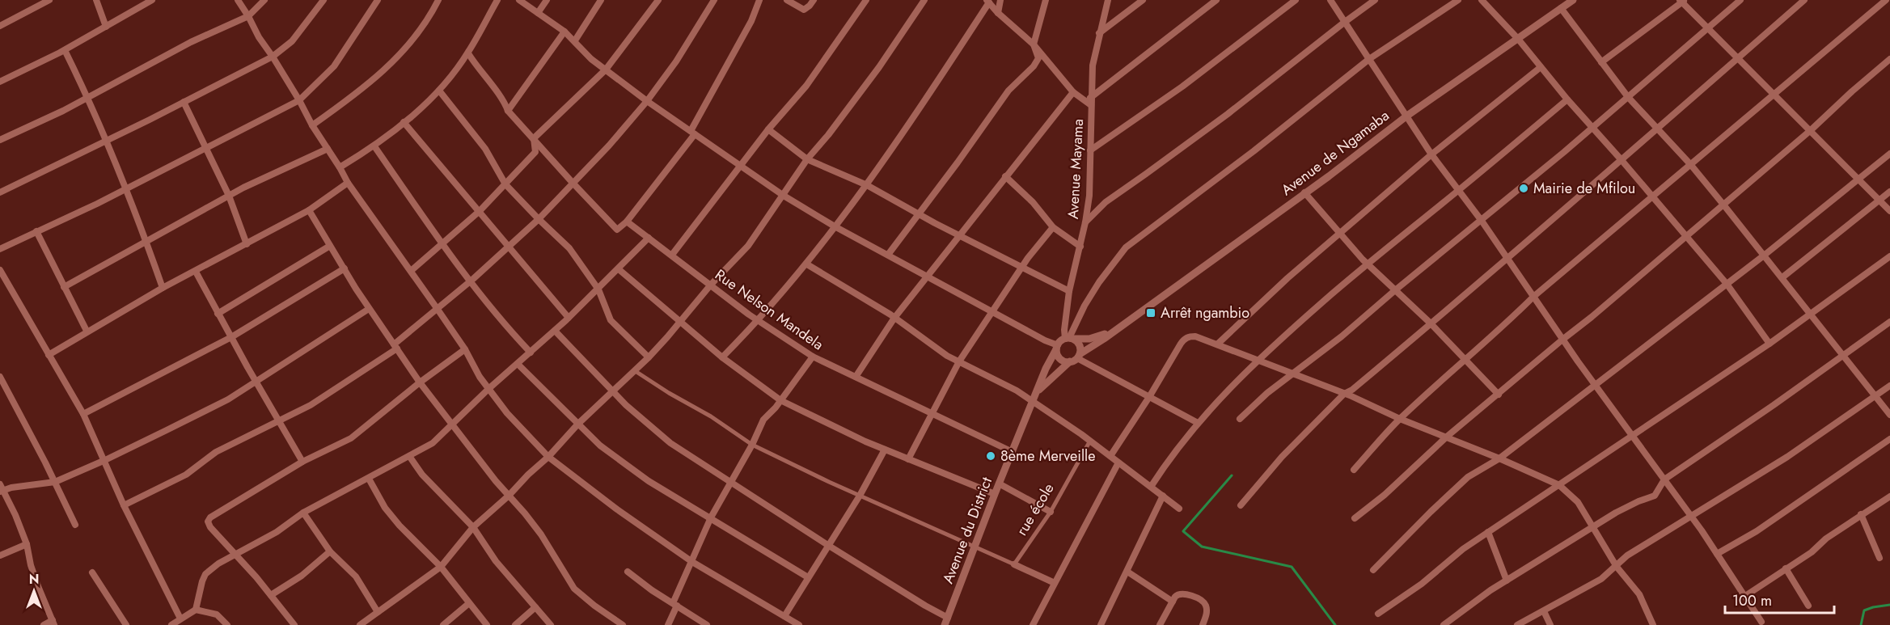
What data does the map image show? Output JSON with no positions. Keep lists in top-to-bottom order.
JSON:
{
  "streets": {
    "street": [
      "Avenue de Ngamaba",
      "Avenue Mayama",
      "Rue Nelson Mandela",
      "rue école",
      "Avenue du District"
    ]
  },
  "crossings": [
    ["Avenue de Ngamaba", "Avenue Mayama"],
    ["Avenue de Ngamaba", "Avenue du District"],
    ["Avenue Mayama", "Avenue du District"],
    ["Rue Nelson Mandela", "Avenue du District"]
  ],
  "places": {
    "other": ["Mairie de Mfilou", "8ème Merveille"],
    "transit": ["Arrêt ngambio"]
  },
  "scale_bar": "100 m",
  "north": "top"
}
